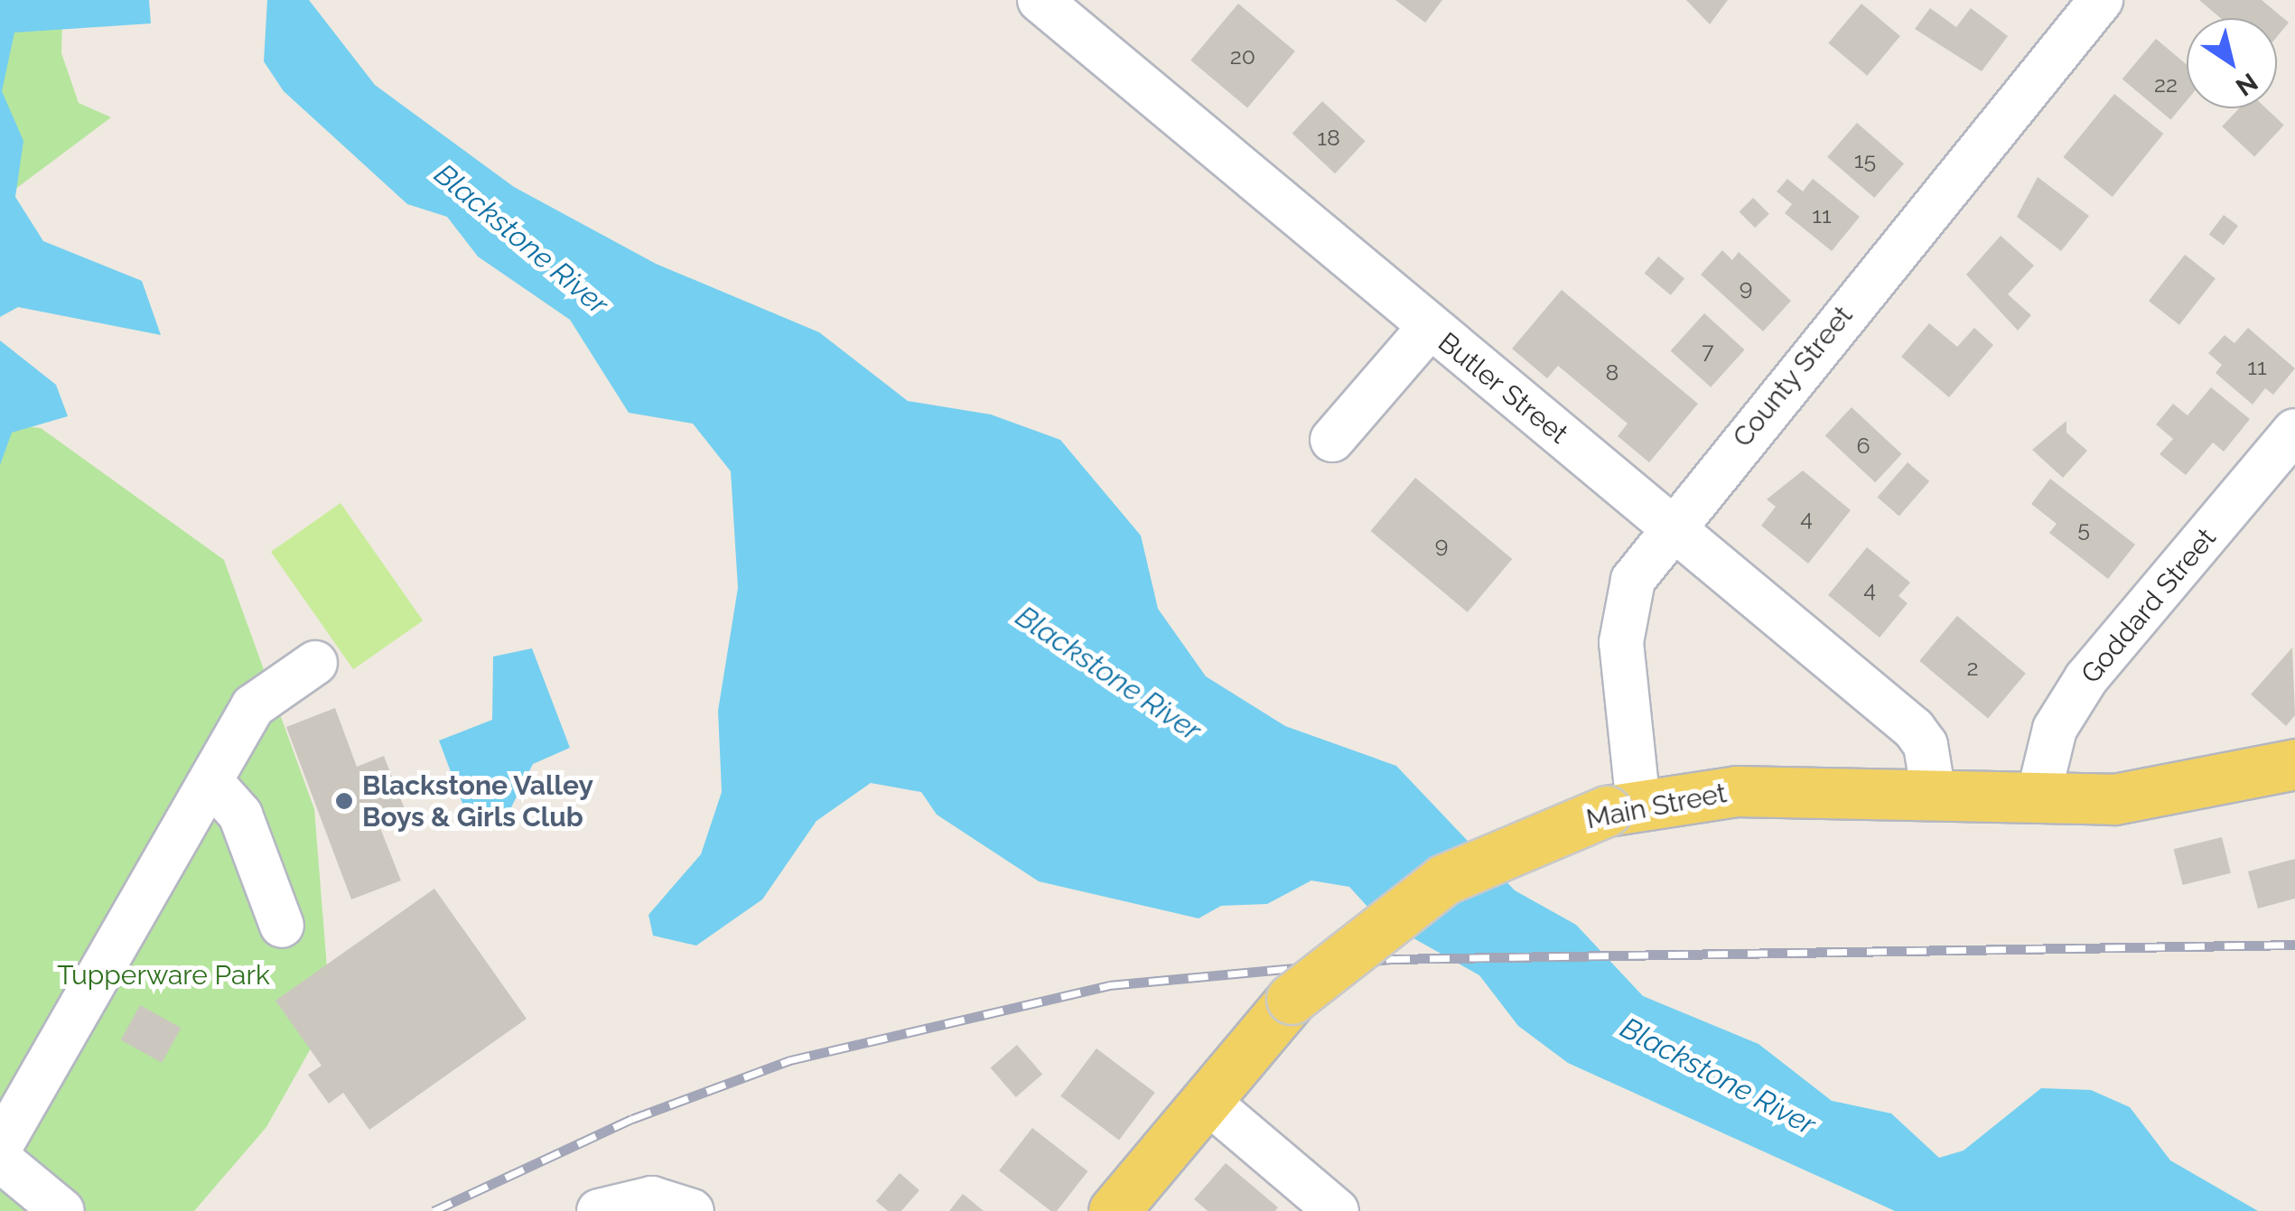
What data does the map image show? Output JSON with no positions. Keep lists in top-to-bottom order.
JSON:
{
  "streets": {
    "main road": ["Main Street"],
    "street": ["County Street", "Butler Street", "Goddard Street"]
  },
  "crossings": [
    ["County Street", "Butler Street"],
    ["County Street", "Main Street"],
    ["Butler Street", "Main Street"],
    ["Goddard Street", "Main Street"]
  ],
  "water": ["Blackstone River"],
  "parks": ["Tupperware Park"],
  "places": ["Blackstone Valley Boys & Girls Club"],
  "house_numbers": [
    "20",
    "22",
    "18",
    "15",
    "11",
    "9",
    "7",
    "11",
    "8",
    "6",
    "4",
    "5",
    "9",
    "4",
    "2"
  ],
  "north": "bottom right"
}
